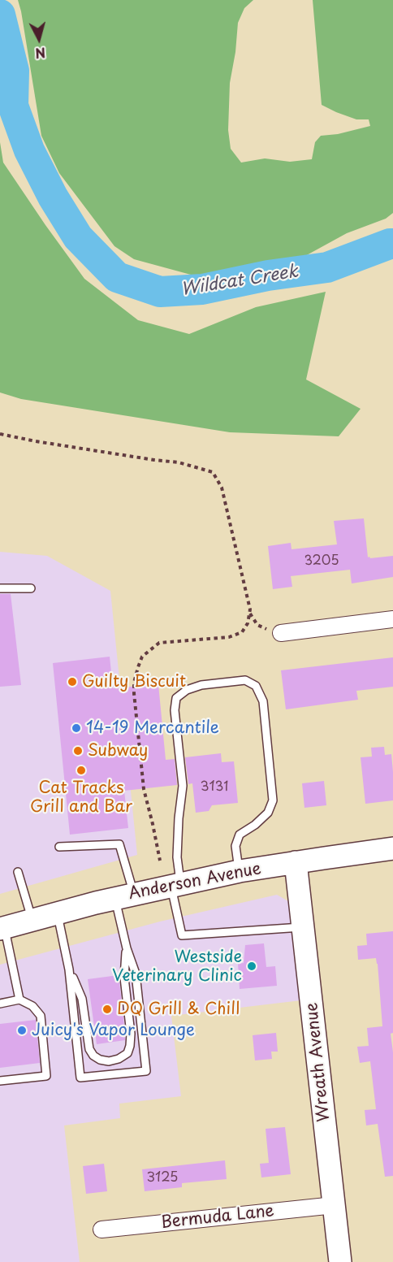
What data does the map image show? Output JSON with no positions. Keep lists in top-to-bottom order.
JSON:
{
  "streets": {
    "street": ["Anderson Avenue", "Wreath Avenue", "Bermuda Lane"]
  },
  "crossings": [
    ["Anderson Avenue", "Wreath Avenue"],
    ["Wreath Avenue", "Bermuda Lane"]
  ],
  "water": ["Wildcat Creek"],
  "places": [
    "Guilty Biscuit",
    "14-19 Mercantile",
    "Subway",
    "Cat Tracks Grill and Bar",
    "Westside Veterinary Clinic",
    "DQ Grill & Chill",
    "Juicy's Vapor Lounge"
  ],
  "house_numbers": ["3205", "3131", "3125"],
  "north": "bottom"
}
